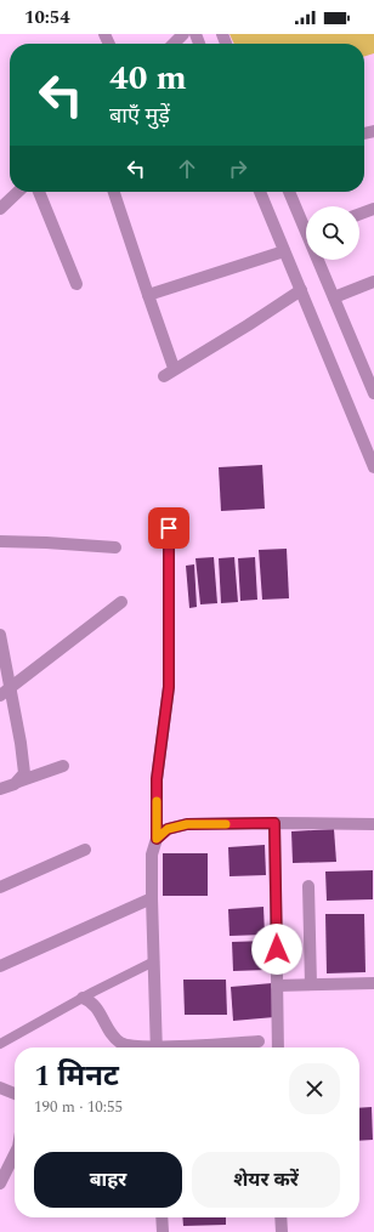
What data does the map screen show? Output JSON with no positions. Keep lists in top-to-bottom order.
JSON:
{
  "page": {
    "status": "10:54",
    "turn": ["40 m", "बाएँ मुड़ें"],
    "heading": ["1 मिनट", "190 m · 10:55"],
    "buttons": ["बाहर", "शेयर करें"]
  }
}
